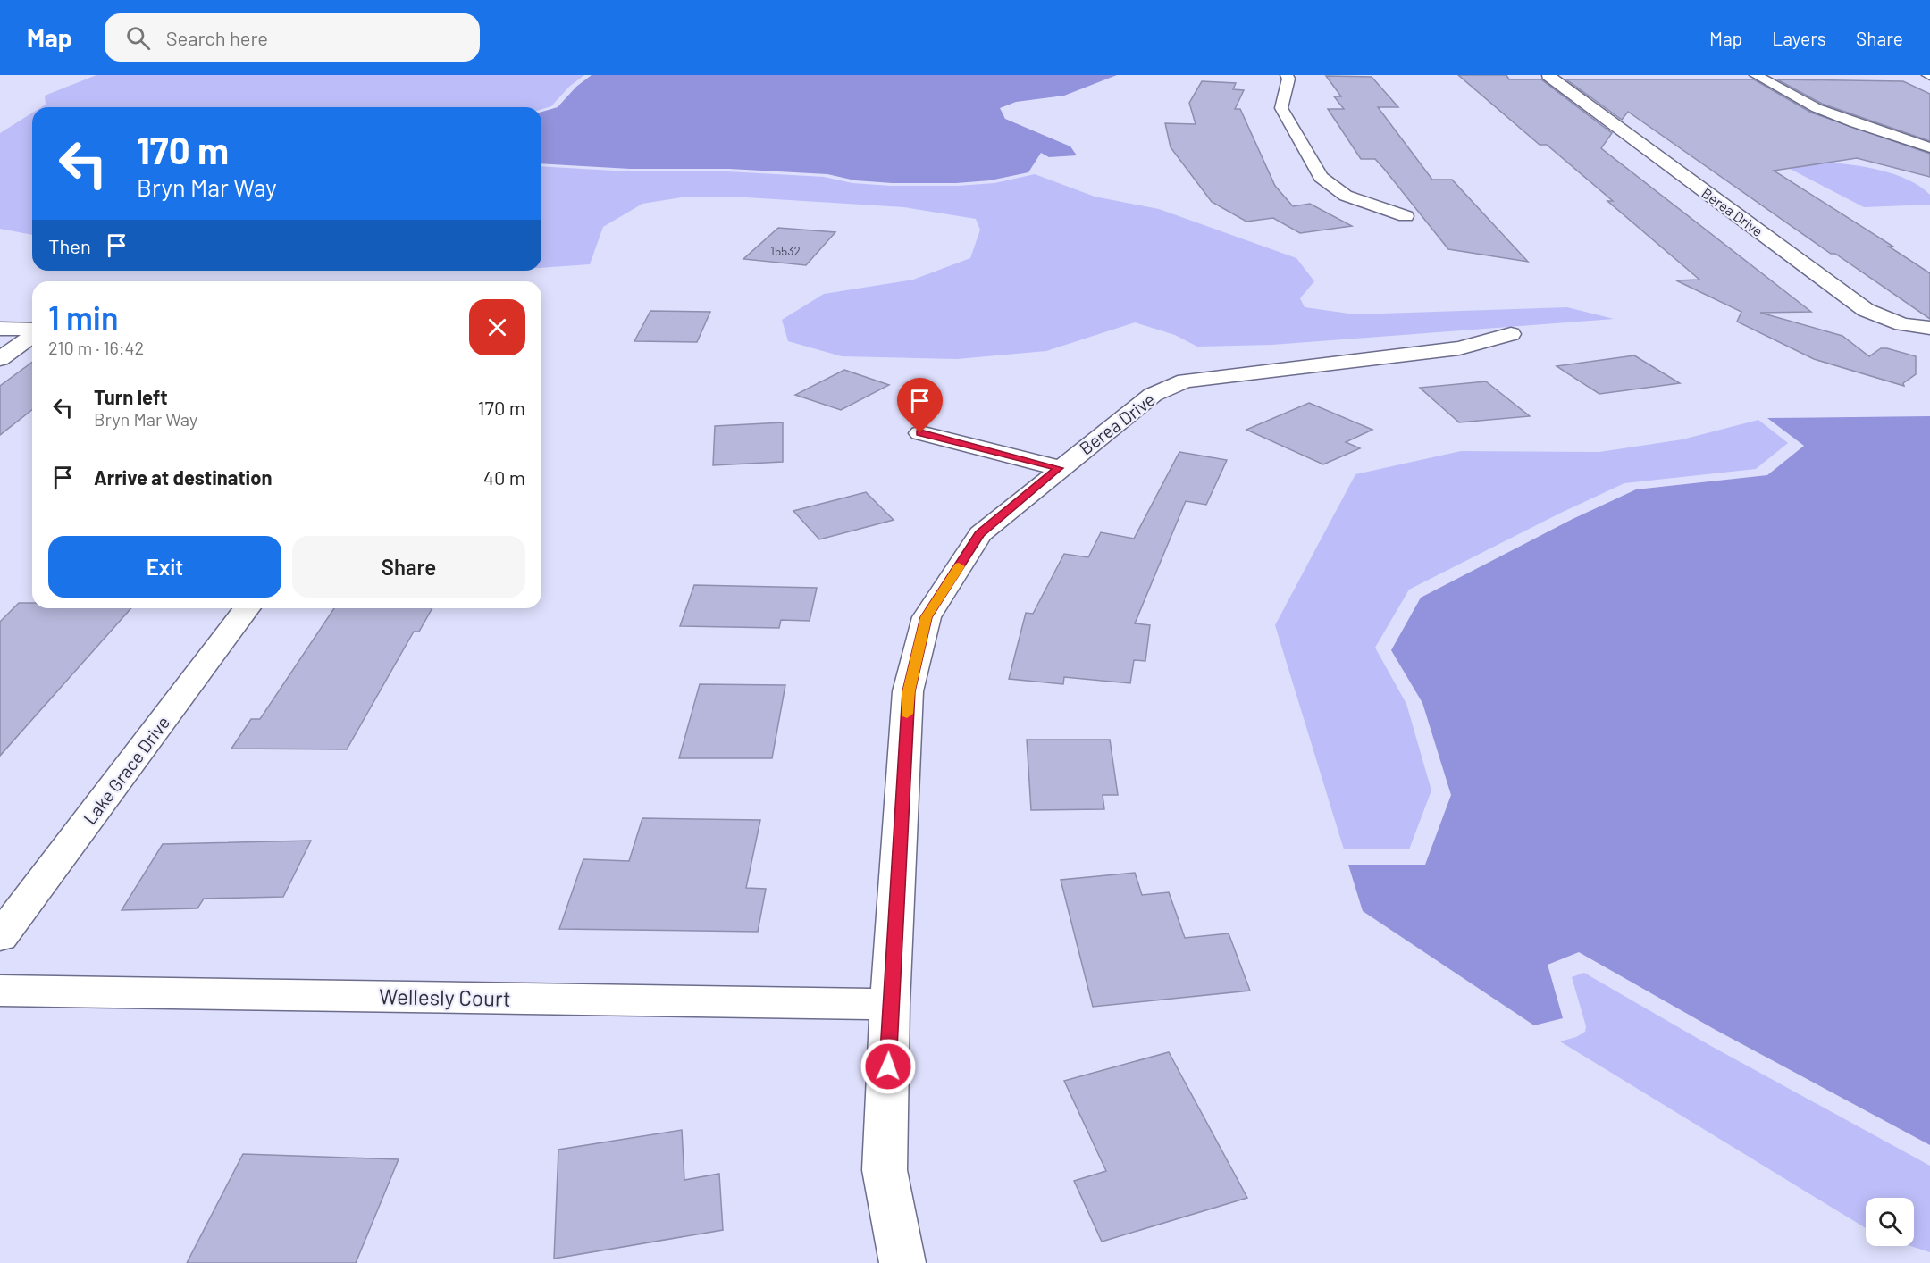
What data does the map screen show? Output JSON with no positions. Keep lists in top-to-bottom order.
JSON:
{
  "streets": {
    "street": ["Berea Drive", "Lake Grace Drive", "Wellesly Court"]
  },
  "crossings": [
    ["Berea Drive", "Wellesly Court"]
  ],
  "house_numbers": ["15532"],
  "page": {
    "header": "Map",
    "search": "Search here",
    "nav": ["Map", "Layers", "Share"],
    "turn": ["170 m", "Bryn Mar Way"],
    "then": "Then",
    "heading": ["1 min", "210 m · 16:42"],
    "list": [
      {
        "name": "Turn left",
        "note": "Bryn Mar Way",
        "value": "170 m"
      },
      {
        "name": "Arrive at destination",
        "value": "40 m"
      }
    ],
    "buttons": ["Exit", "Share"]
  }
}
